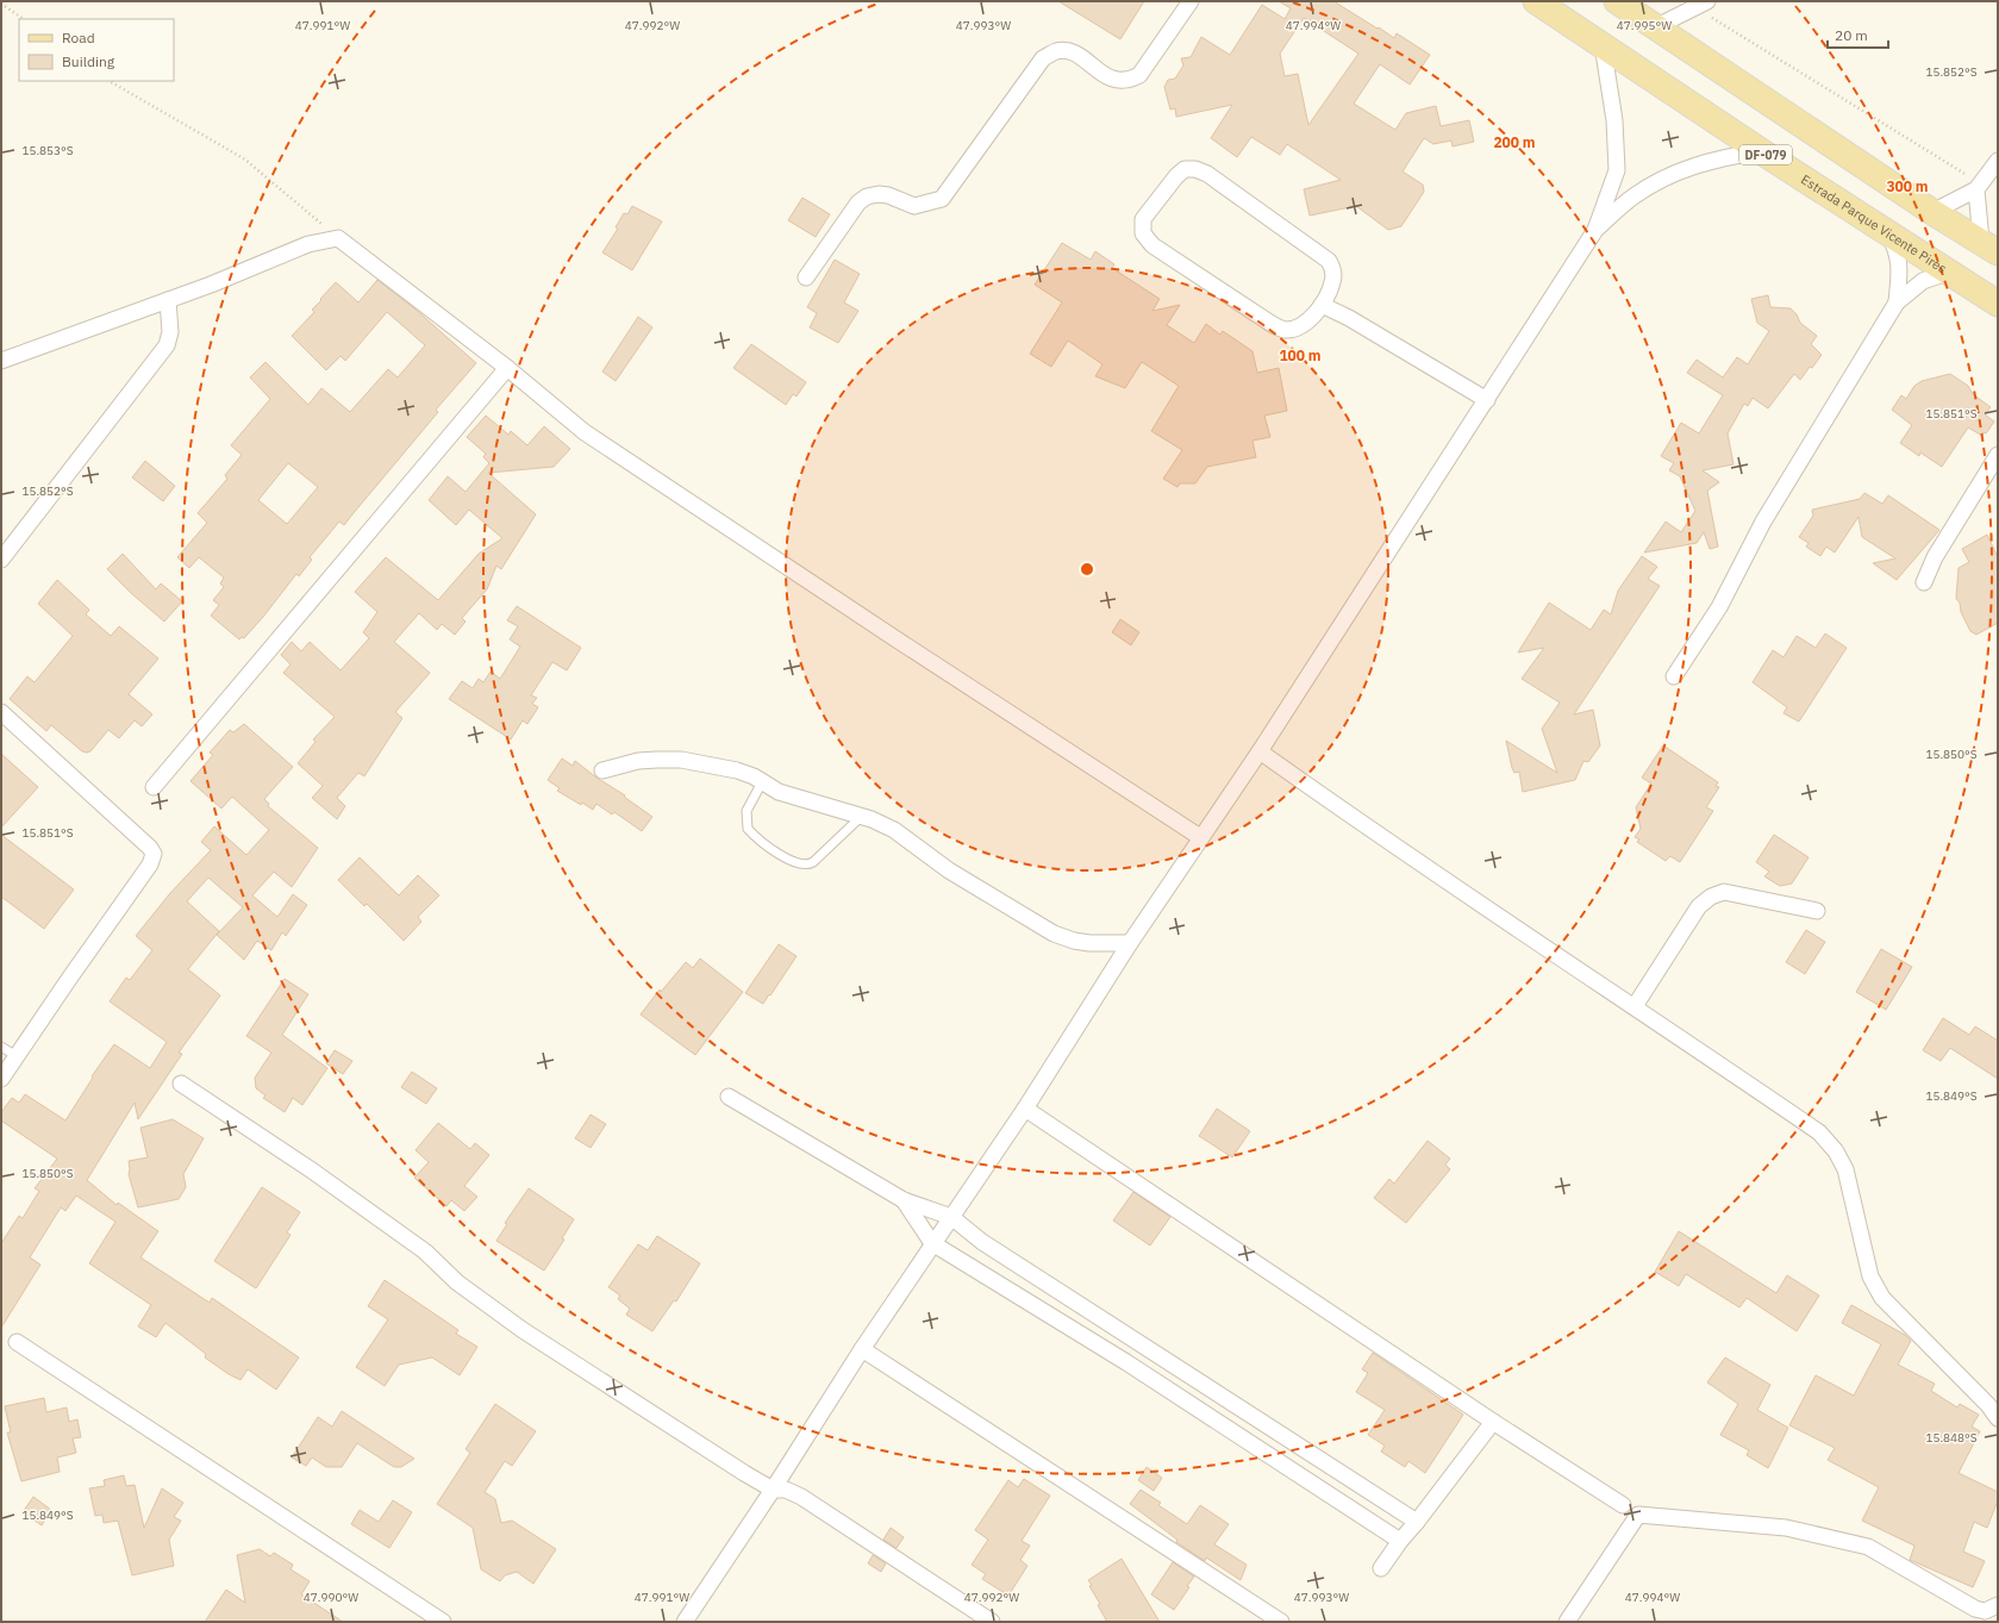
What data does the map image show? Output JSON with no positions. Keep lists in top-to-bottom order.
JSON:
{
  "streets": {
    "main road": ["DF-079", "Estrada Parque Vicente Pires"]
  },
  "legend": ["Road", "Building"],
  "scale_bar": "20 m",
  "coordinates": [
    "47.991°W",
    "47.992°W",
    "47.993°W",
    "47.994°W",
    "47.995°W",
    "15.852°S",
    "15.853°S",
    "15.851°S",
    "15.850°S",
    "15.849°S",
    "15.848°S",
    "47.990°W"
  ],
  "rings": ["200 m", "300 m", "100 m"]
}
